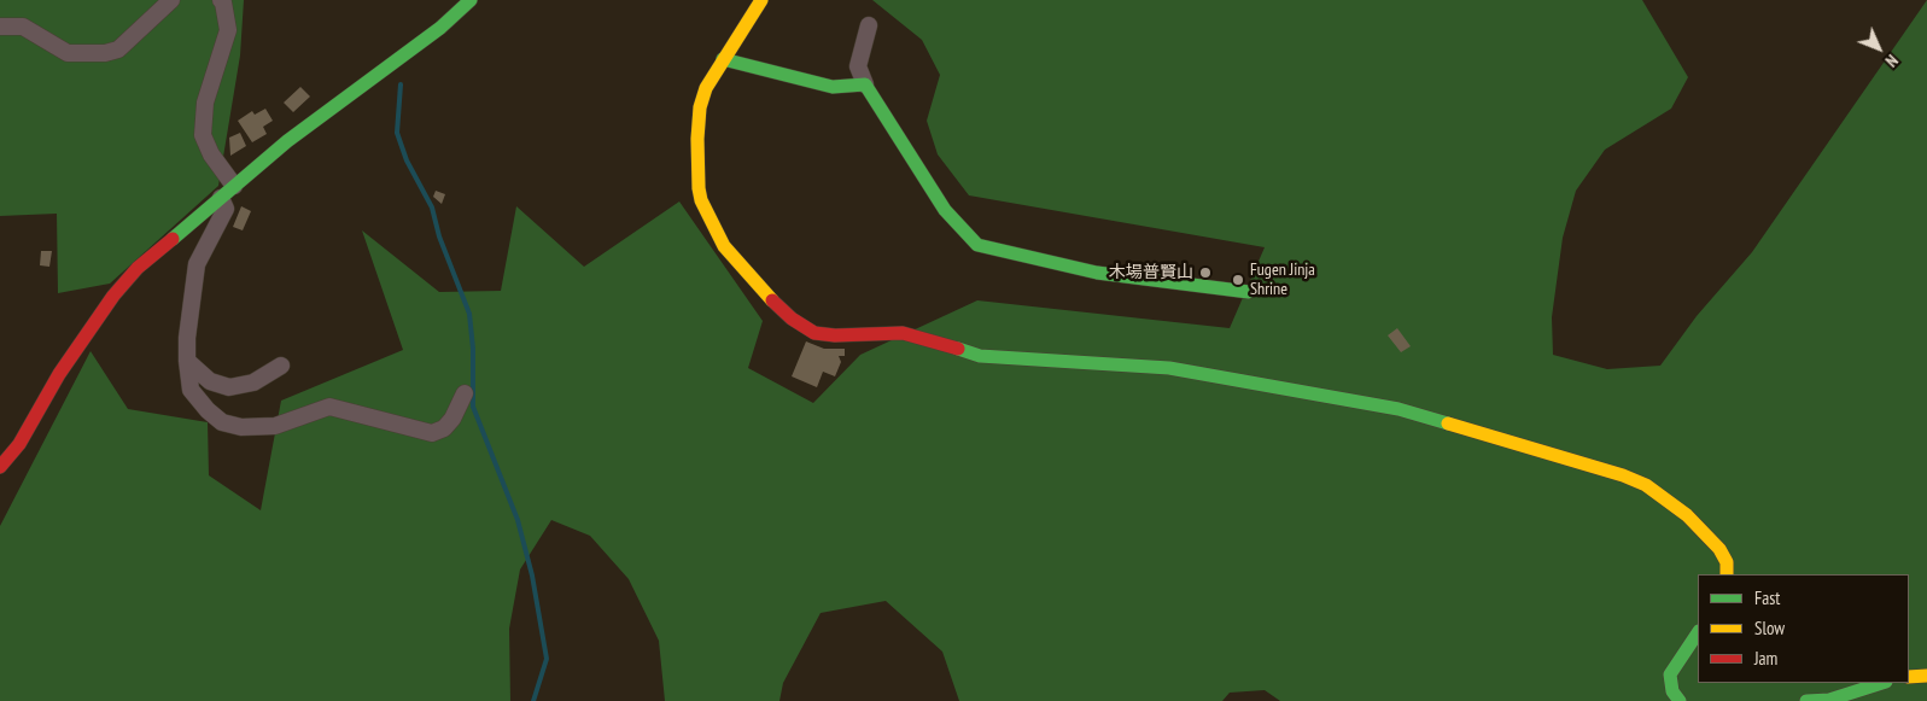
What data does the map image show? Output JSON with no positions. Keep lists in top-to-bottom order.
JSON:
{
  "places": ["木場普賢山", "Fugen Jinja Shrine"],
  "legend": ["Fast", "Slow", "Jam"],
  "north": "bottom right"
}
